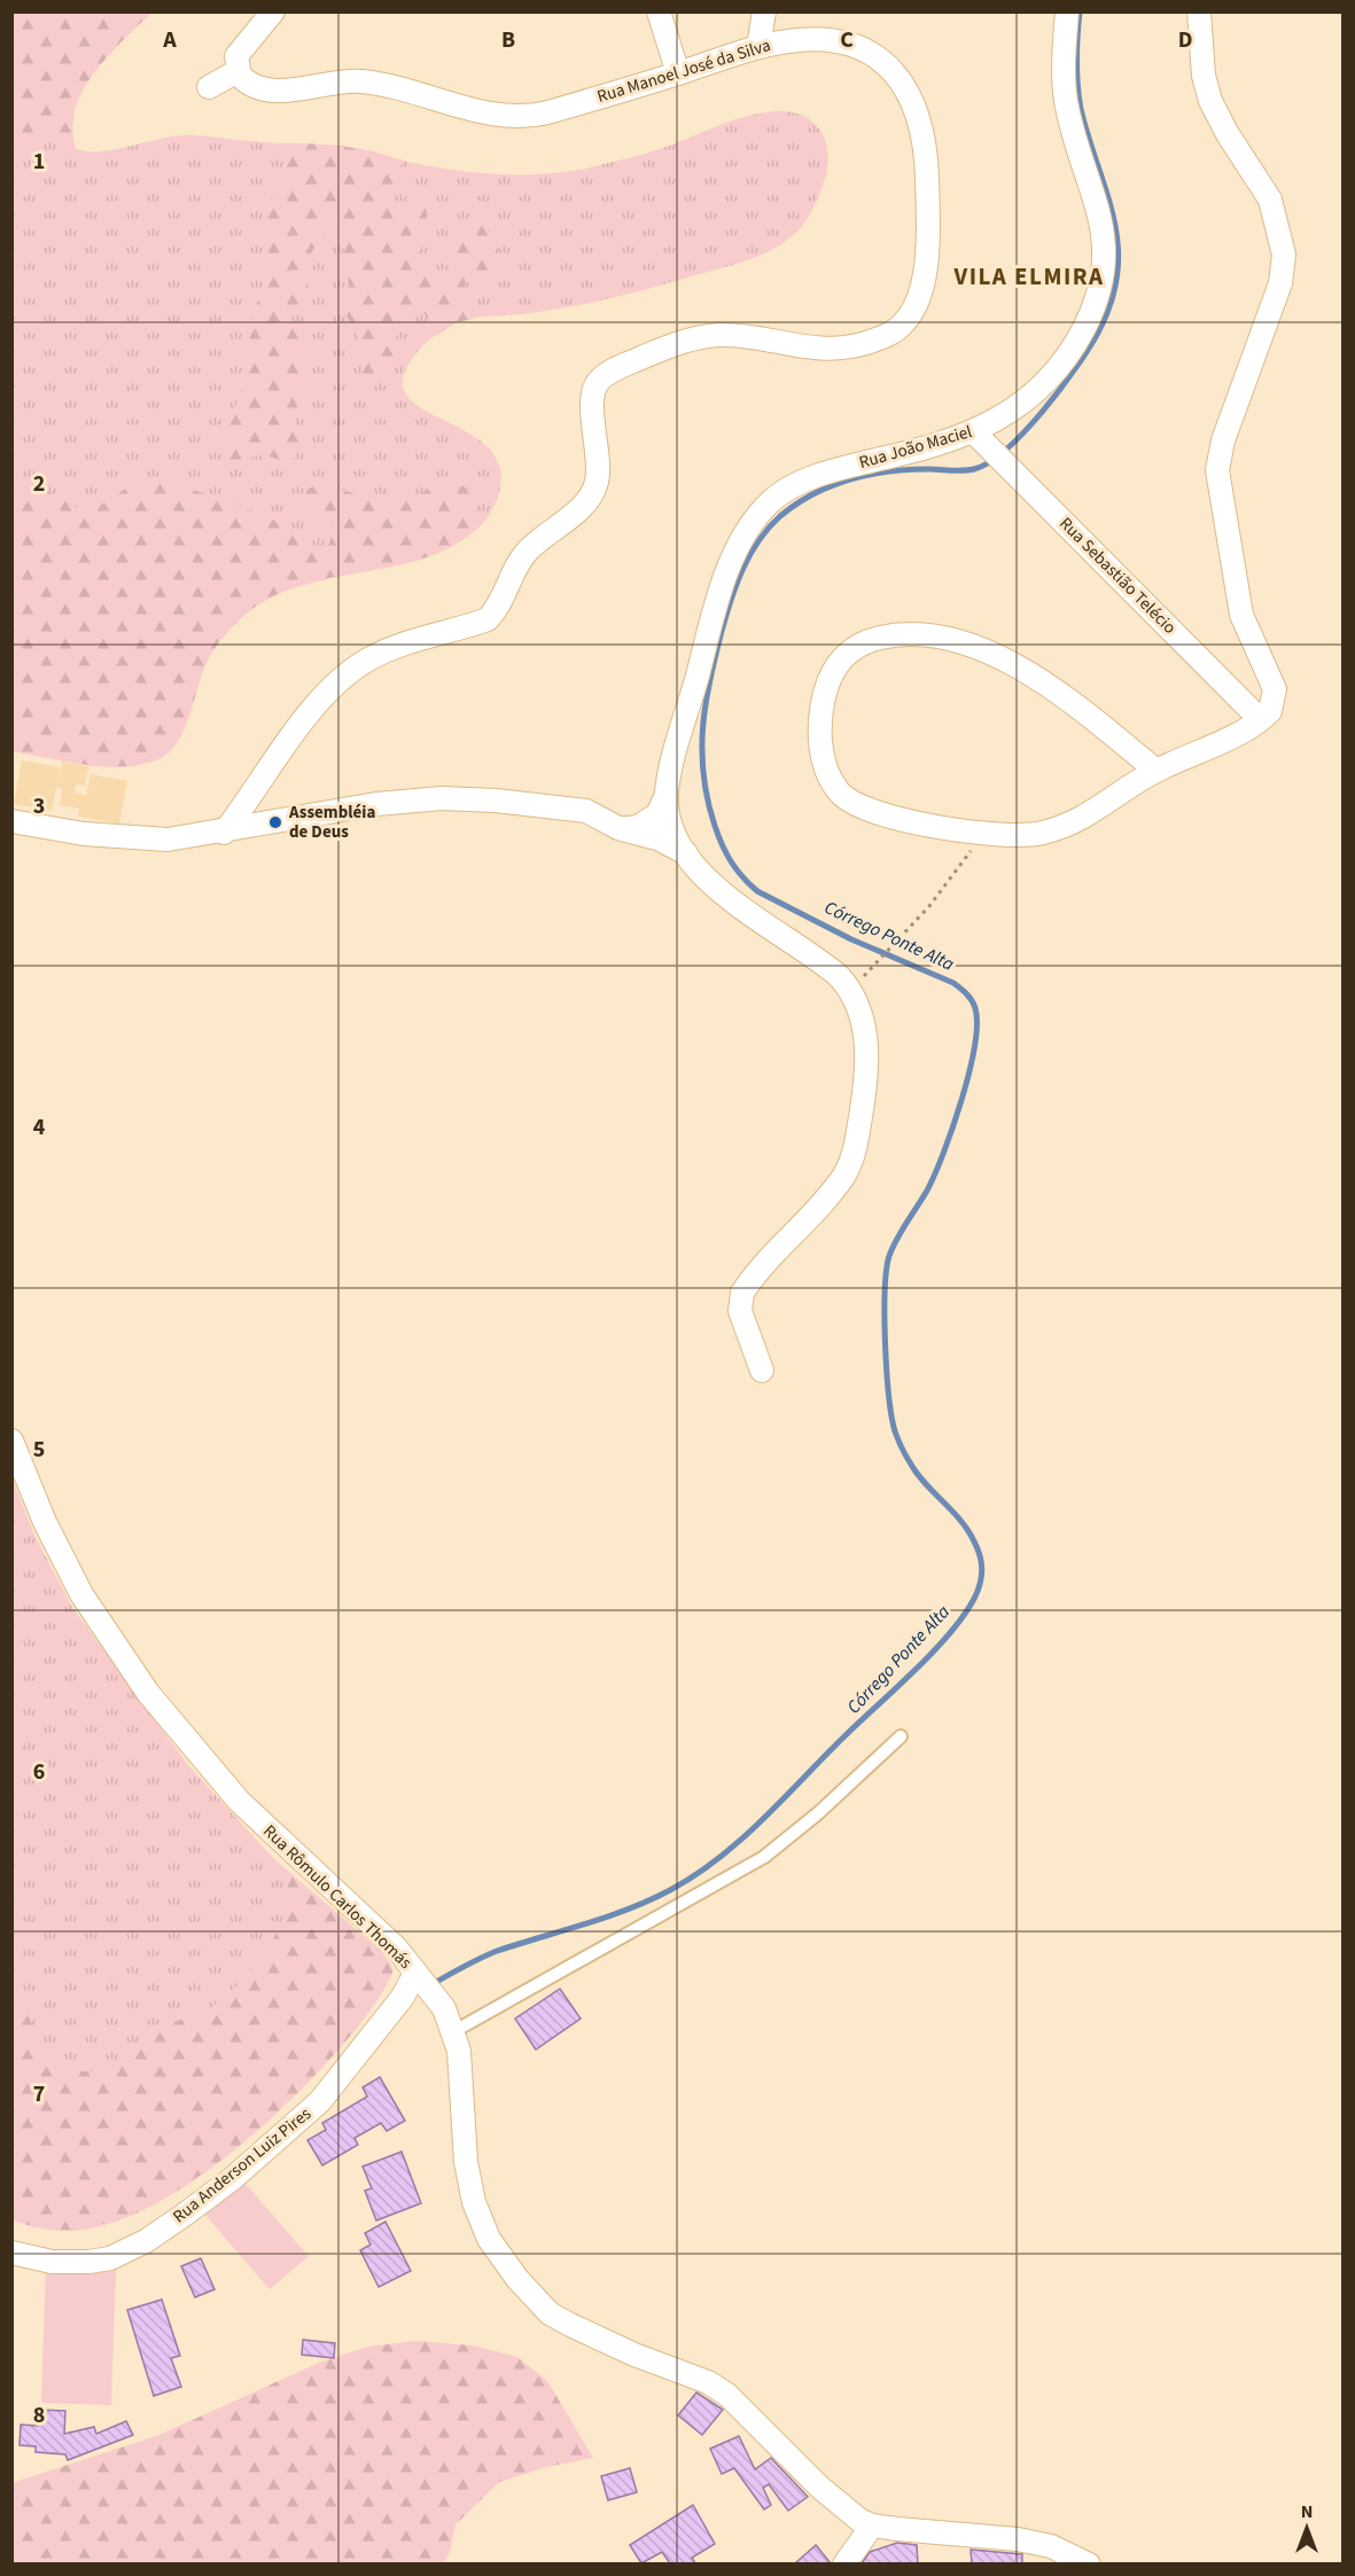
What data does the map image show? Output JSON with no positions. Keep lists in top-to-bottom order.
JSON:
{
  "streets": {
    "street": [
      "Rua Manoel José da Silva",
      "Rua João Maciel",
      "Rua Sebastião Telécio",
      "Rua Rômulo Carlos Thomás",
      "Rua Anderson Luiz Pires"
    ]
  },
  "crossings": [
    ["Rua João Maciel", "Rua Sebastião Telécio"],
    ["Rua Rômulo Carlos Thomás", "Rua Anderson Luiz Pires"]
  ],
  "districts": ["VILA ELMIRA"],
  "water": ["Córrego Ponte Alta"],
  "places": ["Assembléia de Deus"],
  "north": "top",
  "grid": {
    "columns": [
      "A",
      "B",
      "C",
      "D"
    ],
    "rows": [
      "1",
      "2",
      "3",
      "4",
      "5",
      "6",
      "7",
      "8"
    ]
  }
}
